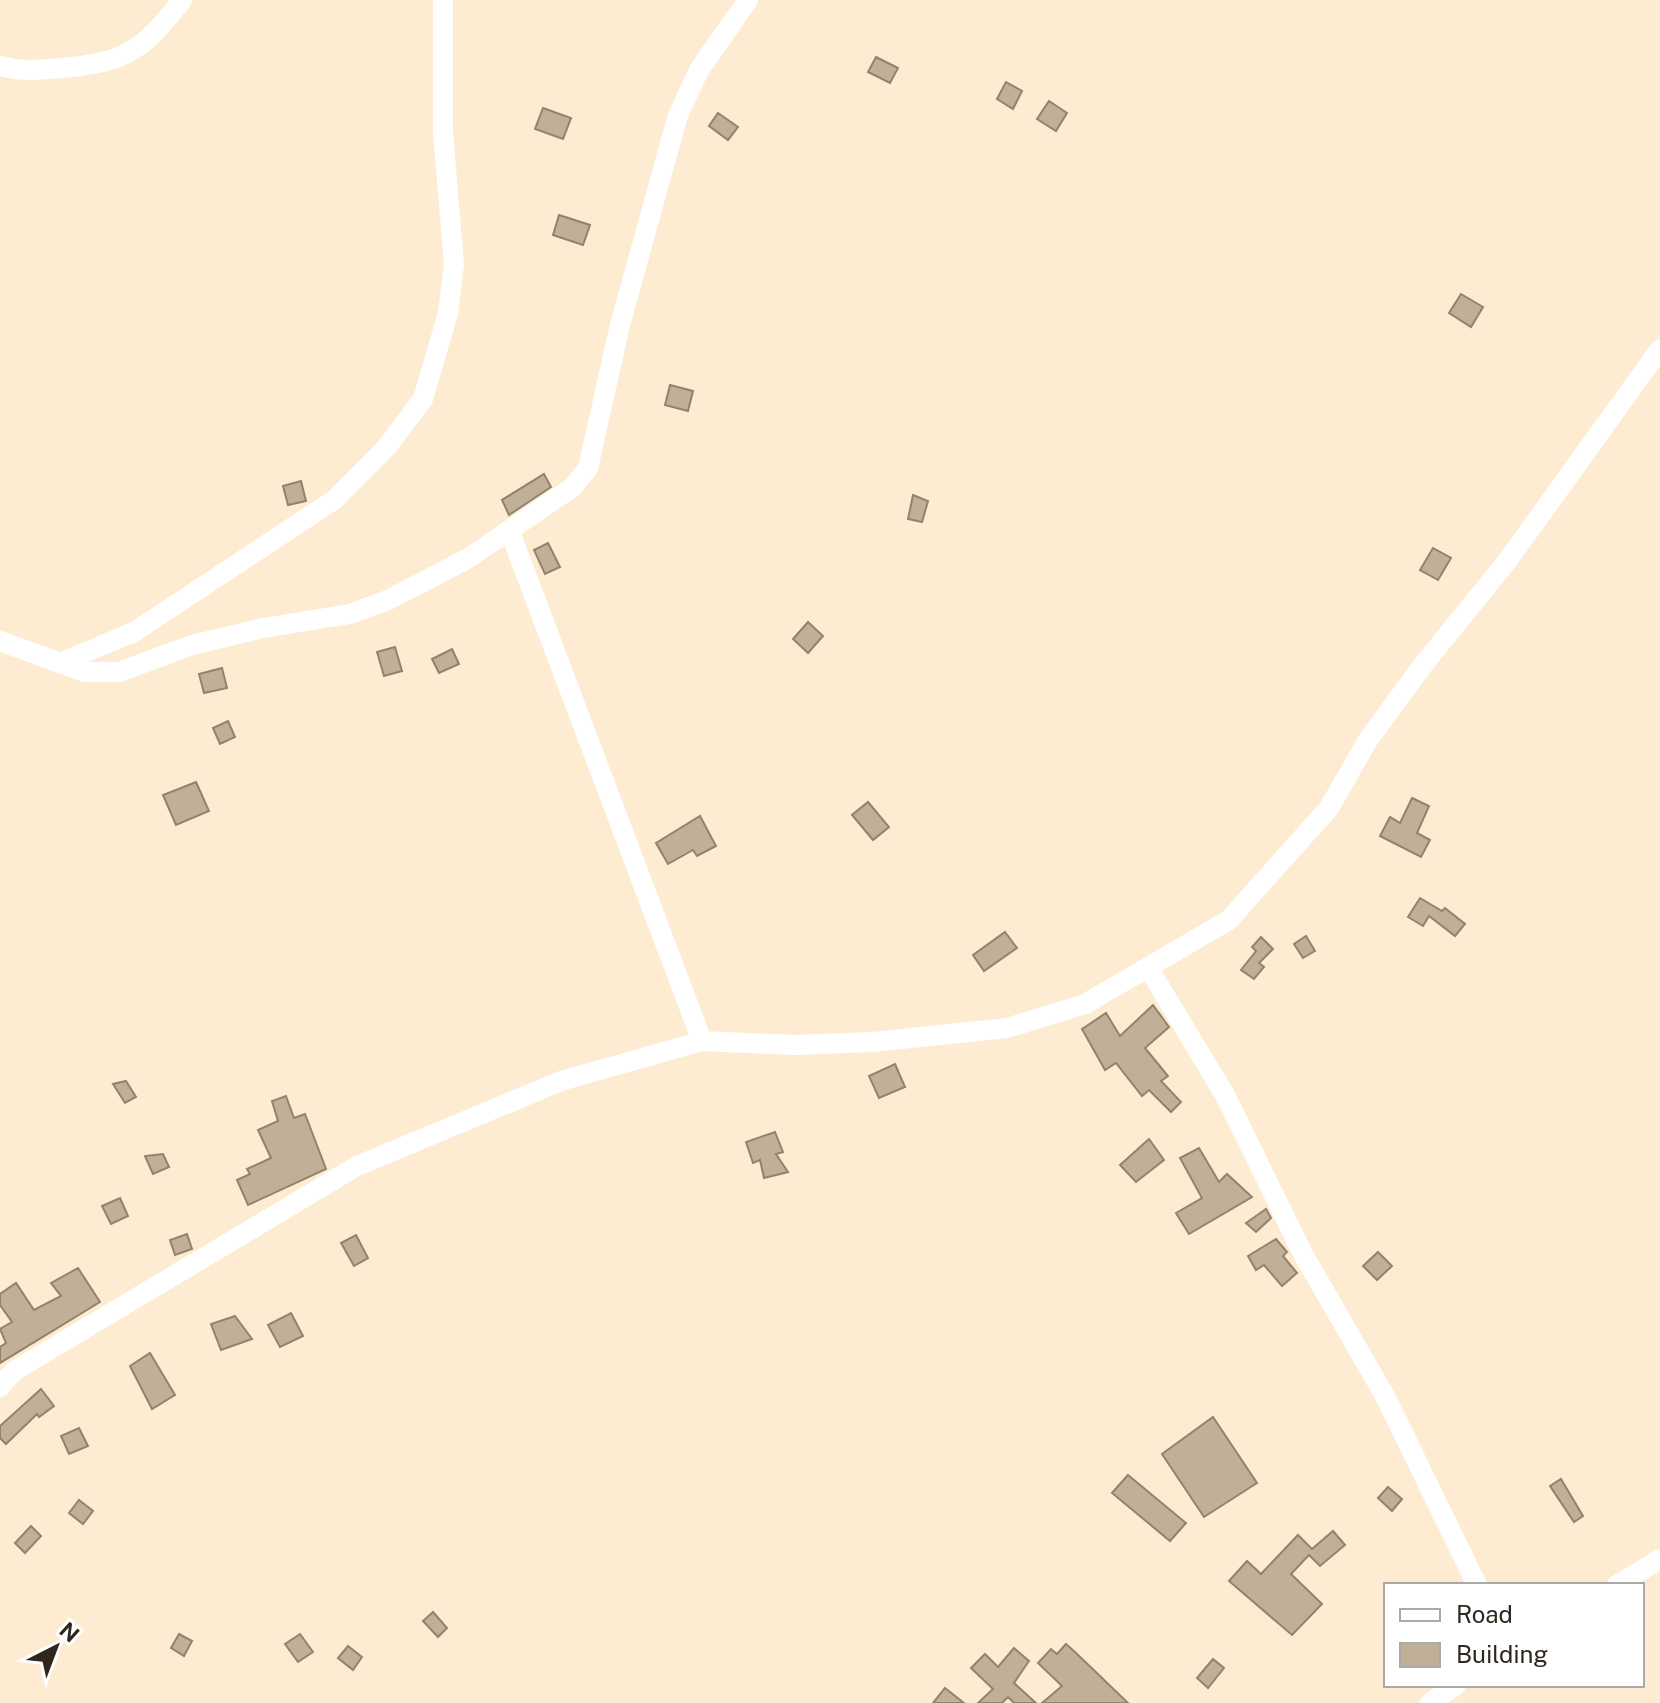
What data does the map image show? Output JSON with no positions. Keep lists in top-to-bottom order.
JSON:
{
  "legend": ["Road", "Building"],
  "north": "top right"
}
